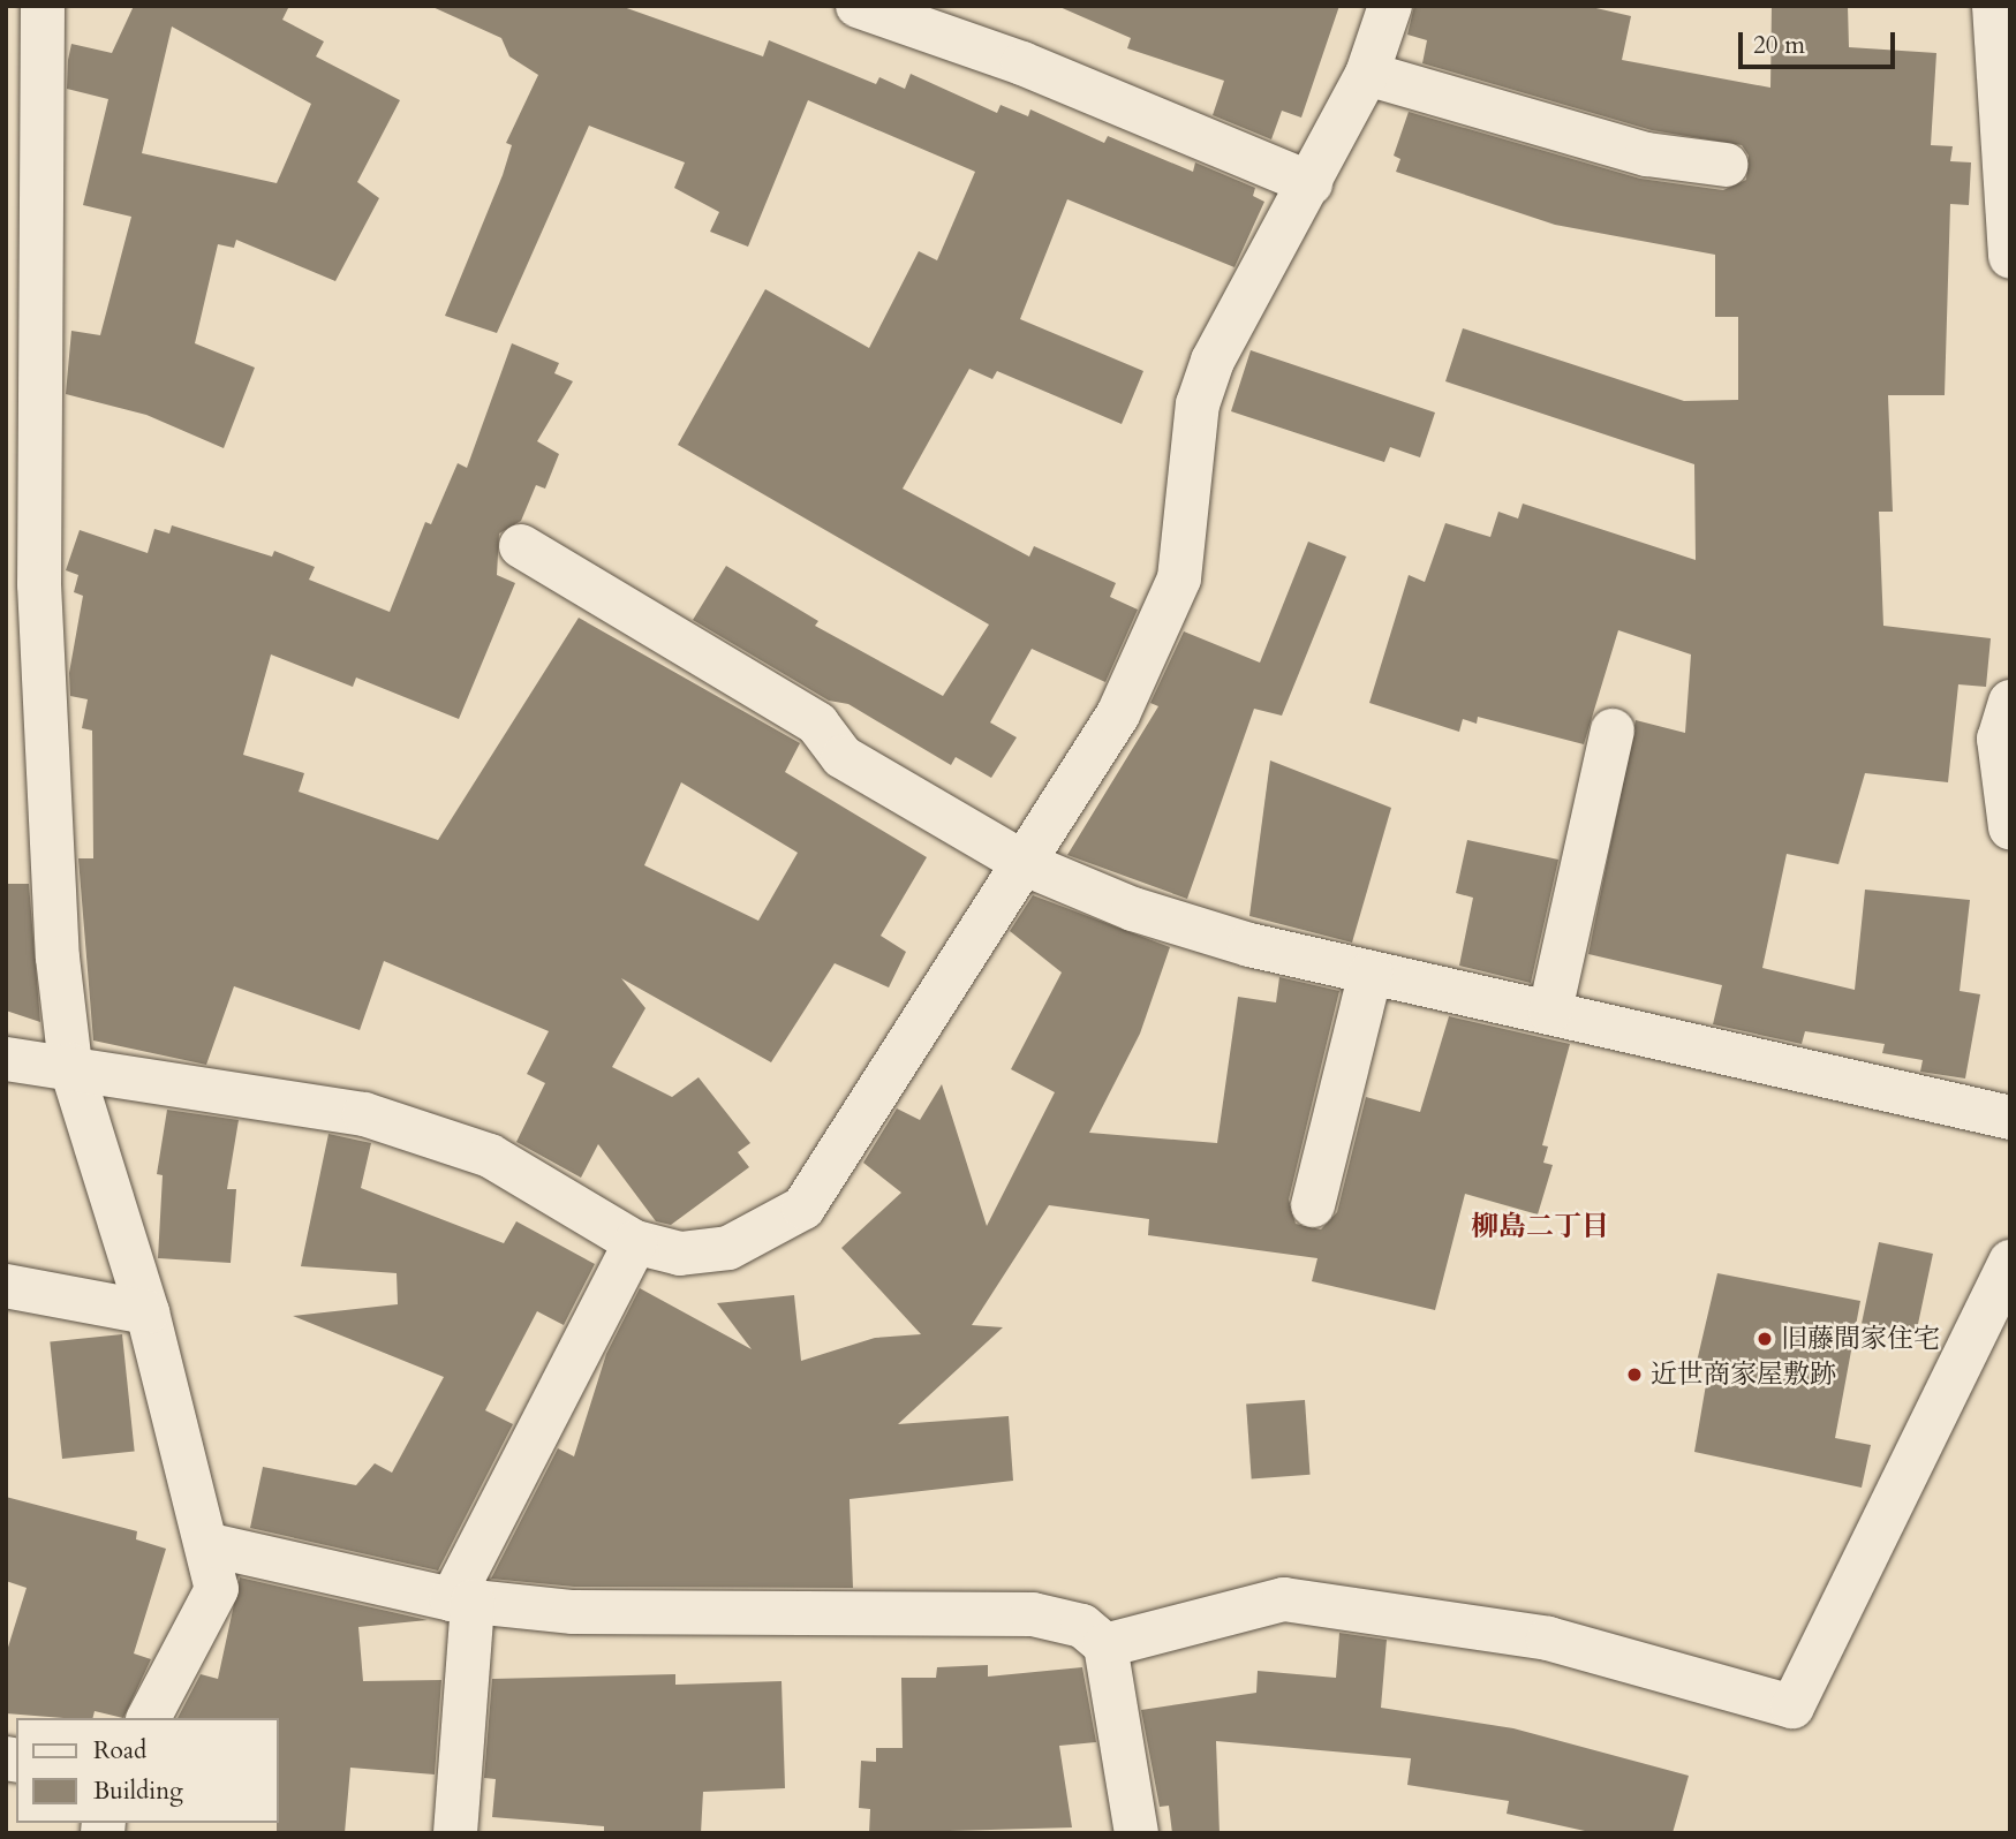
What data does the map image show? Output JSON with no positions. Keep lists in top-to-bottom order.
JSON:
{
  "districts": ["柳島二丁目"],
  "places": ["旧藤間家住宅", "近世商家屋敷跡"],
  "legend": ["Road", "Building"],
  "scale_bar": "20 m"
}
